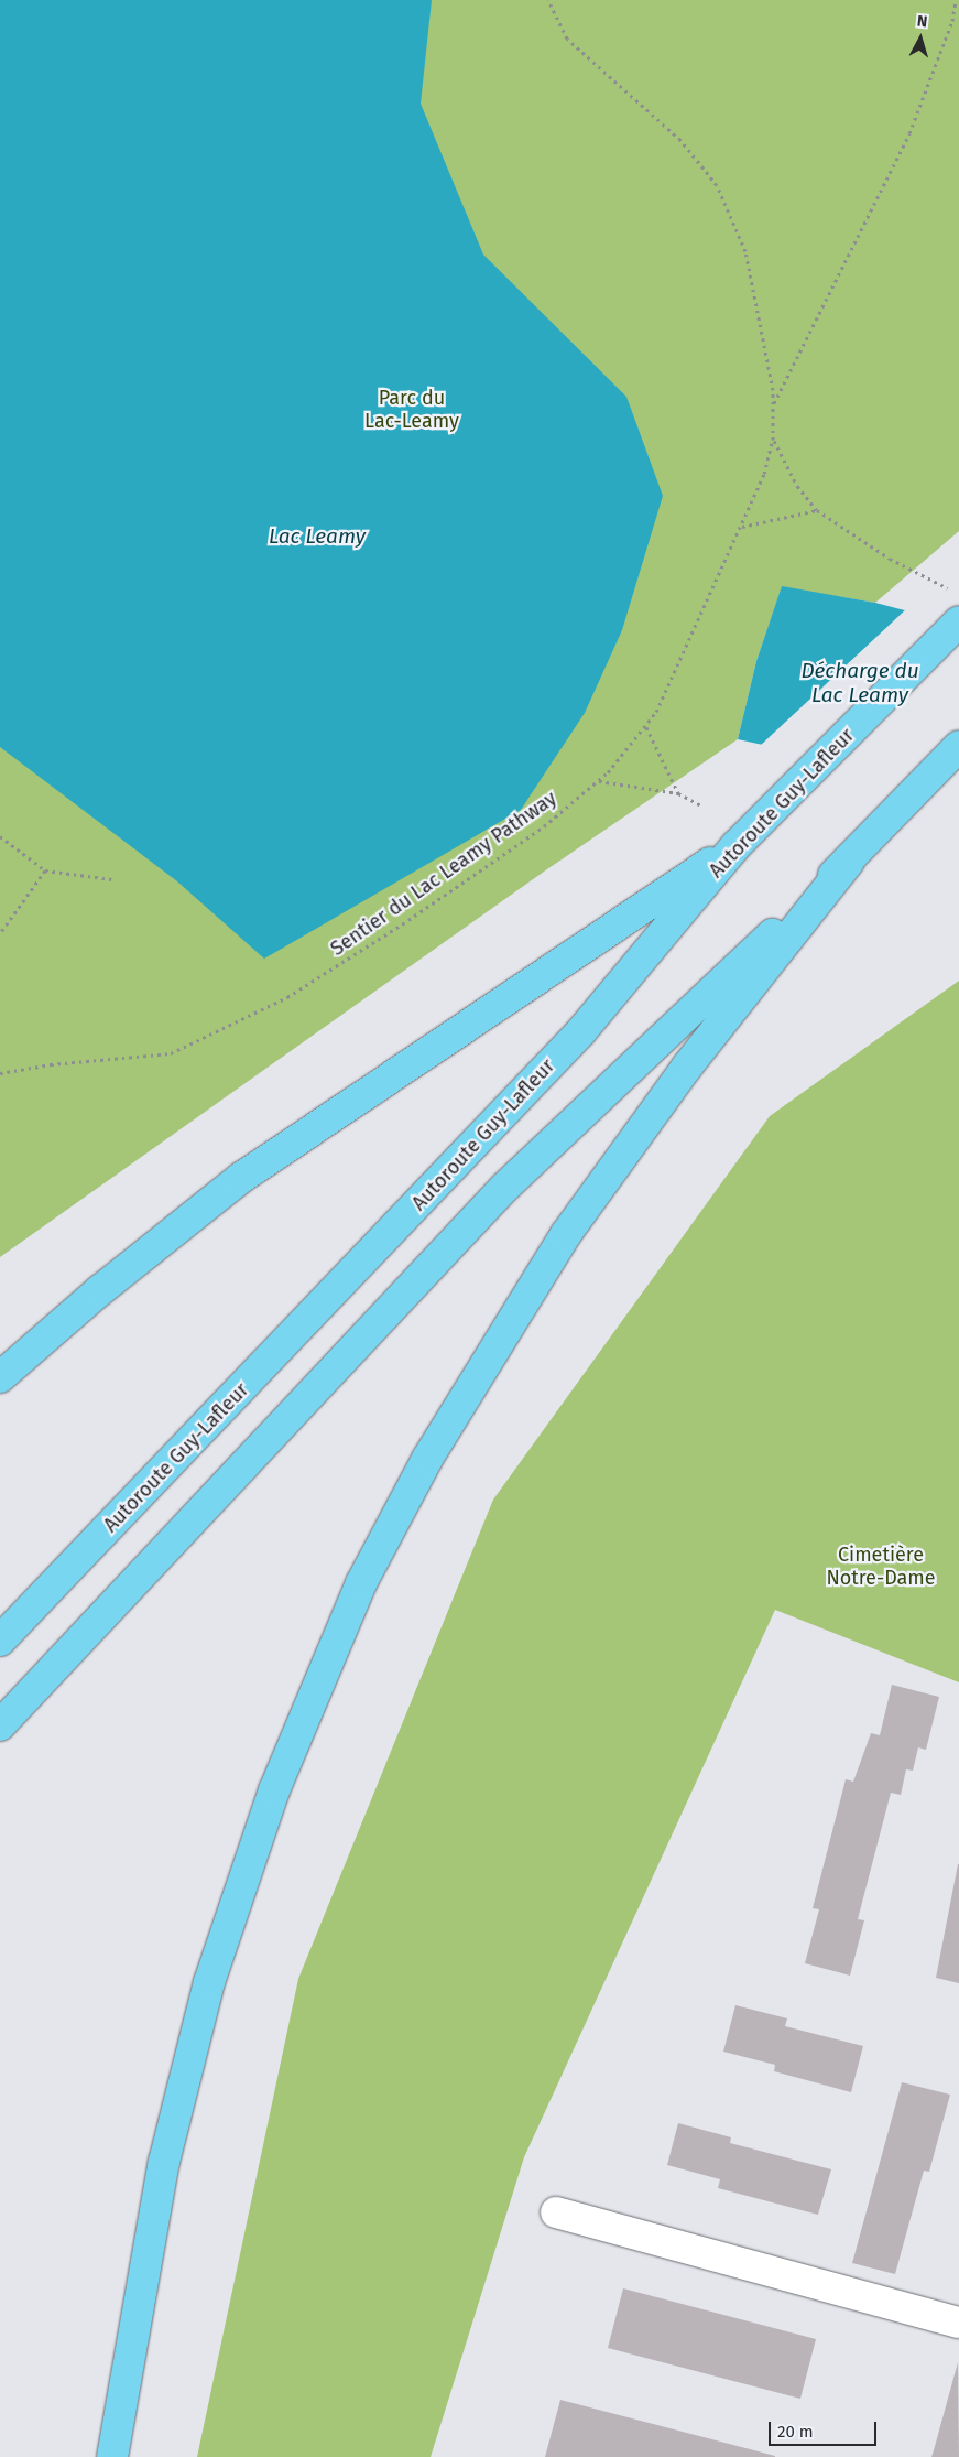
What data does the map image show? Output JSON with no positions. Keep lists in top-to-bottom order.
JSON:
{
  "streets": {
    "highway": ["Autoroute Guy-Lafleur"],
    "path": ["Sentier du Lac Leamy Pathway"]
  },
  "water": ["Lac Leamy", "Décharge du Lac Leamy"],
  "parks": ["Parc du Lac-Leamy", "Cimetière Notre-Dame"],
  "scale_bar": "20 m",
  "north": "top"
}
